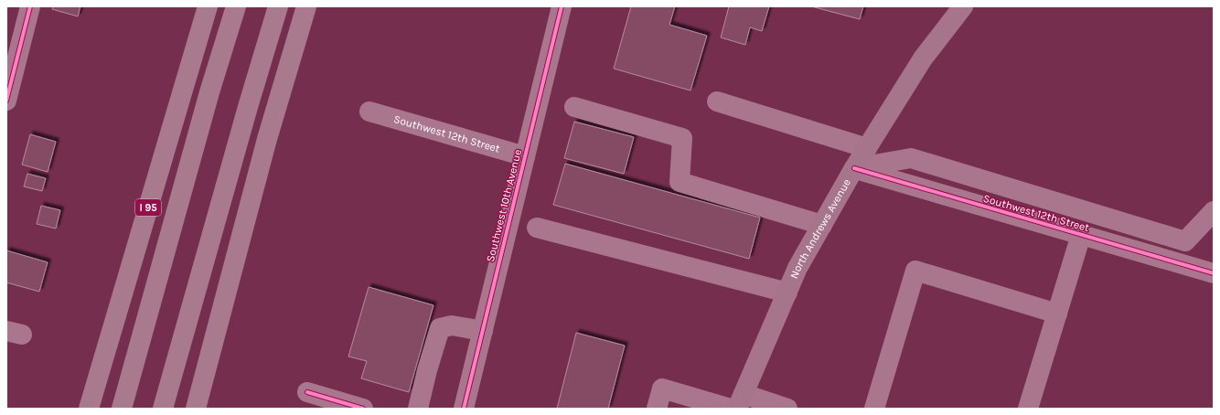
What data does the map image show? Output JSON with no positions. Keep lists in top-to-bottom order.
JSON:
{
  "streets": {
    "highway": ["I 95"],
    "main road": ["North Andrews Avenue"],
    "street": ["Southwest 12th Street", "Southwest 10th Avenue"]
  },
  "crossings": [
    ["Southwest 12th Street", "Southwest 10th Avenue"],
    ["Southwest 12th Street", "North Andrews Avenue"]
  ]
}
